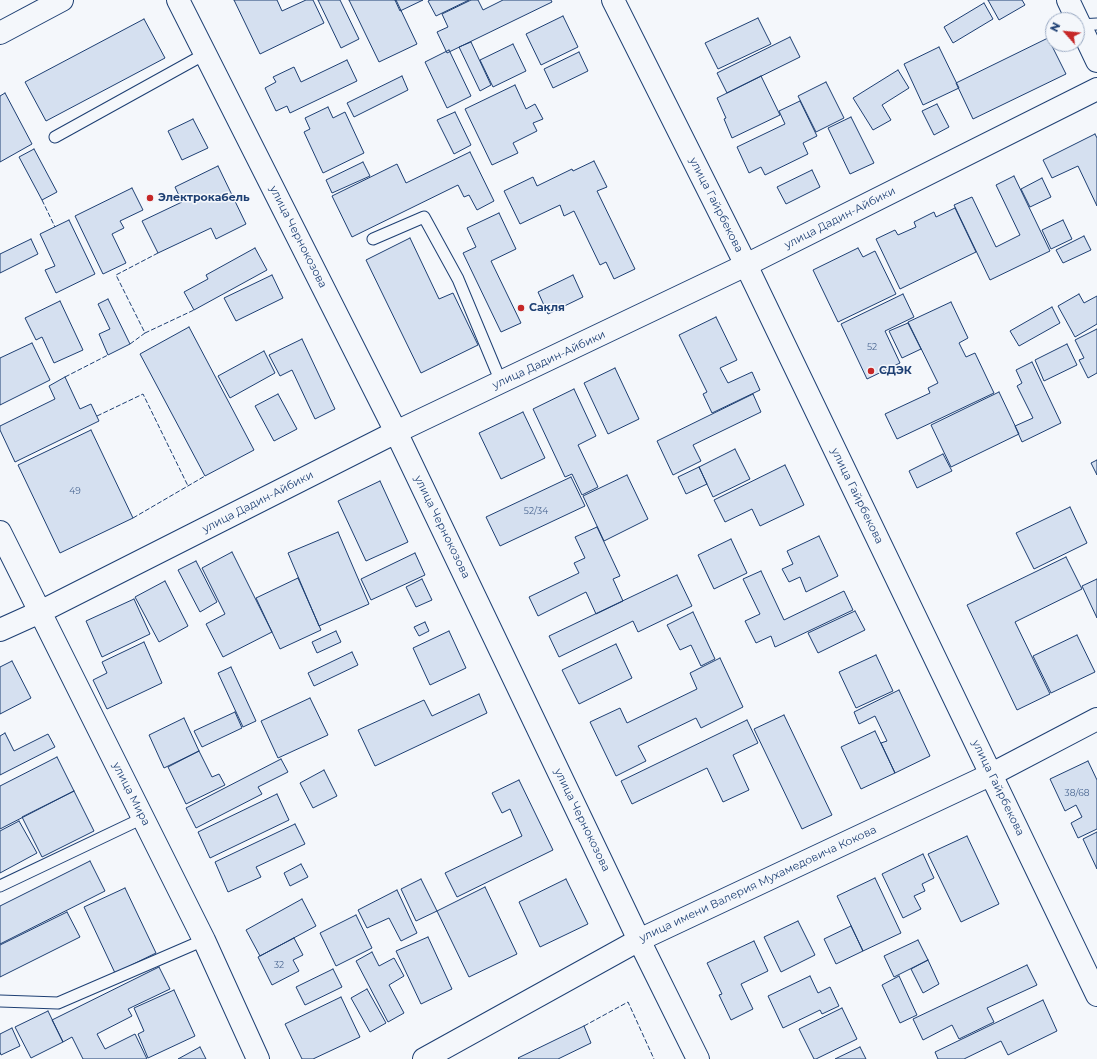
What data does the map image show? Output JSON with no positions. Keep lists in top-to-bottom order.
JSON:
{
  "streets": {
    "street": [
      "улица Гайрбекова",
      "улица Дадин-Айбики",
      "улица Чернокозова",
      "улица Мира",
      "улица имени Валерия Мухамедовича Кокова"
    ]
  },
  "crossings": [
    ["улица Гайрбекова", "улица Дадин-Айбики"],
    ["улица Гайрбекова", "улица имени Валерия Мухамедовича Кокова"],
    ["улица Дадин-Айбики", "улица Чернокозова"],
    ["улица Дадин-Айбики", "улица Мира"],
    ["улица Чернокозова", "улица имени Валерия Мухамедовича Кокова"]
  ],
  "places": ["Электрокабель", "Сакля", "СДЭК"],
  "house_numbers": [
    "52",
    "49",
    "52/34",
    "38/68",
    "32"
  ],
  "north": "top left"
}
